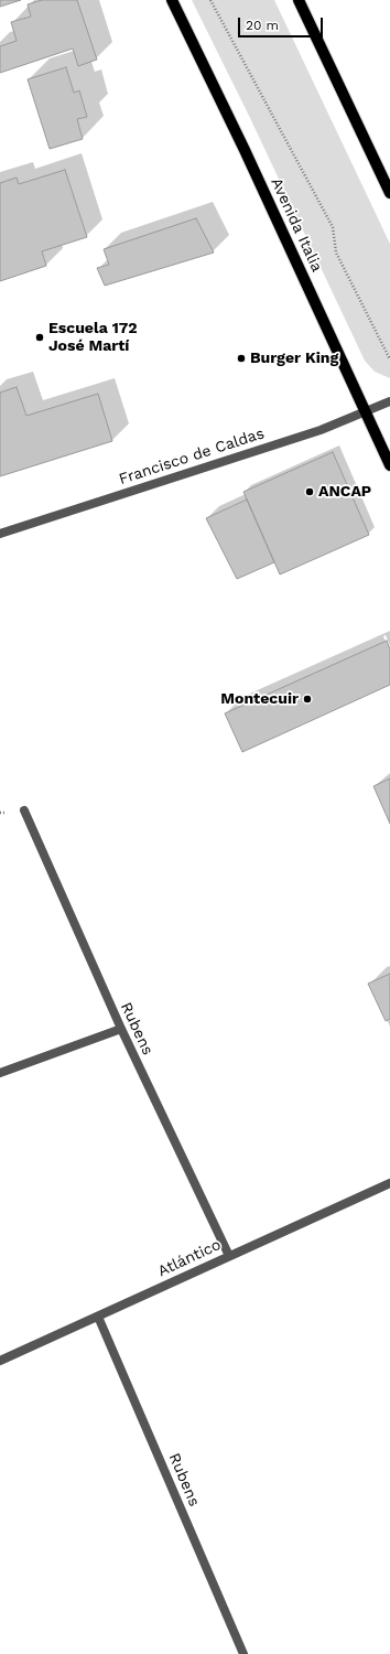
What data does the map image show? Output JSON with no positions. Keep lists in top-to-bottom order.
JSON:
{
  "streets": {
    "main road": ["Avenida Italia"],
    "street": ["Francisco de Caldas", "Rubens", "Atlántico"]
  },
  "crossings": [
    ["Avenida Italia", "Francisco de Caldas"],
    ["Rubens", "Atlántico"]
  ],
  "places": [
    "Escuela 172 José Martí",
    "Burger King",
    "ANCAP",
    "Montecuir"
  ],
  "scale_bar": "20 m"
}
